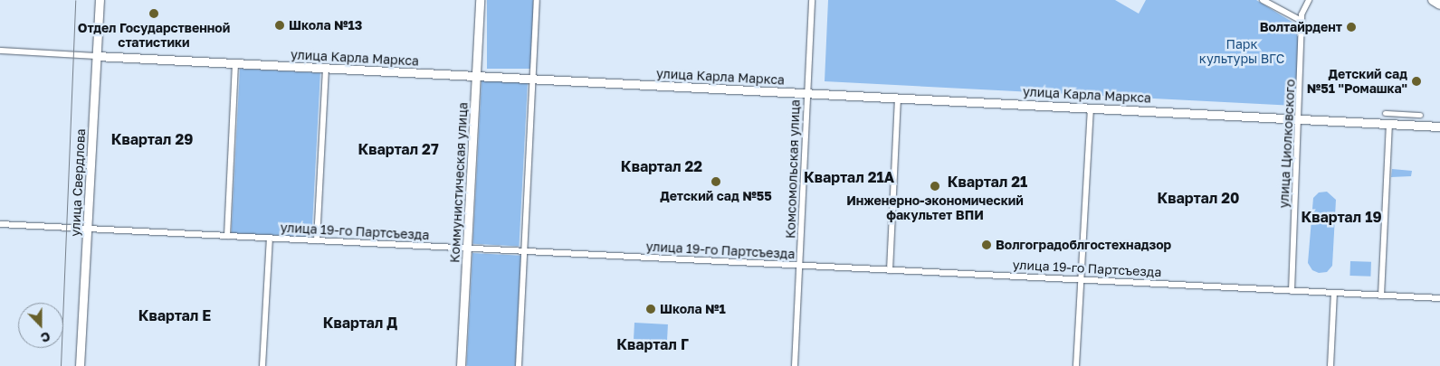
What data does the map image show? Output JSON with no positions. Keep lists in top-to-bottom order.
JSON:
{
  "streets": {
    "street": [
      "улица Карла Маркса",
      "улица Циолковского",
      "Комсомольская улица",
      "улица Свердлова",
      "Коммунистическая улица",
      "улица 19-го Партсъезда"
    ]
  },
  "crossings": [
    ["улица Карла Маркса", "улица Циолковского"],
    ["улица Карла Маркса", "Комсомольская улица"],
    ["улица Карла Маркса", "улица Свердлова"],
    ["улица Карла Маркса", "Коммунистическая улица"],
    ["улица Циолковского", "улица 19-го Партсъезда"],
    ["Комсомольская улица", "улица 19-го Партсъезда"],
    ["улица Свердлова", "улица 19-го Партсъезда"],
    ["Коммунистическая улица", "улица 19-го Партсъезда"]
  ],
  "districts": [
    "Квартал 29",
    "Квартал 27",
    "Квартал 22",
    "Квартал 21А",
    "Квартал 21",
    "Квартал 20",
    "Квартал 19",
    "Квартал Е",
    "Квартал Д",
    "Квартал Г"
  ],
  "parks": ["Парк культуры ВГС"],
  "places": [
    "Отдел Государственной статистики",
    "Школа №13",
    "Волтайрдент",
    "Детский сад №51 \"Ромашка\"",
    "Детский сад №55",
    "Инженерно-экономический факультет ВПИ",
    "Волгоградоблгостехнадзор",
    "Школа №1"
  ],
  "north": "bottom"
}
